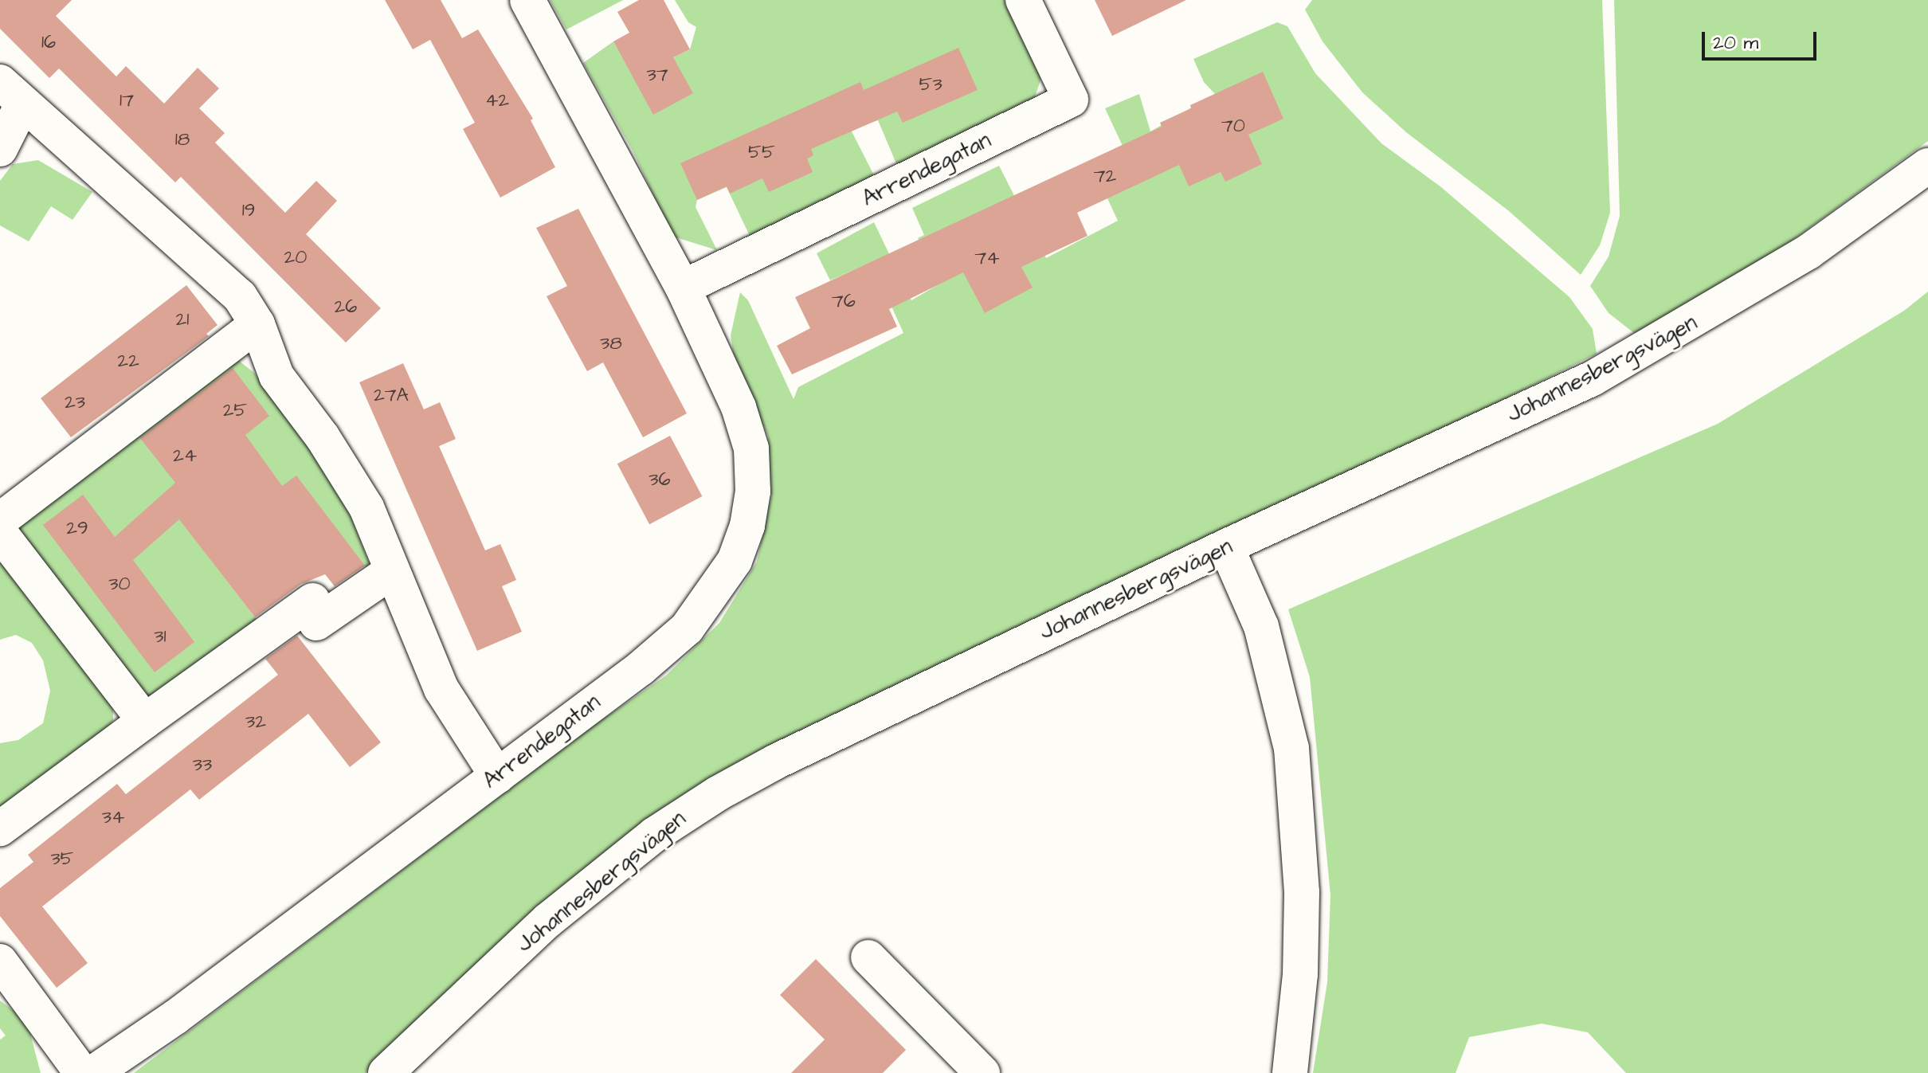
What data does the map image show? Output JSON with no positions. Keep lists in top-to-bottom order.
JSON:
{
  "streets": {
    "street": ["Arrendegatan", "Johannesbergsvägen"]
  },
  "house_numbers": [
    "16",
    "37",
    "53",
    "17",
    "42",
    "70",
    "18",
    "55",
    "72",
    "19",
    "20",
    "74",
    "76",
    "26",
    "21",
    "38",
    "22",
    "27A",
    "23",
    "25",
    "24",
    "36",
    "29",
    "30",
    "31",
    "32",
    "33",
    "34",
    "35"
  ],
  "scale_bar": "20 m"
}
